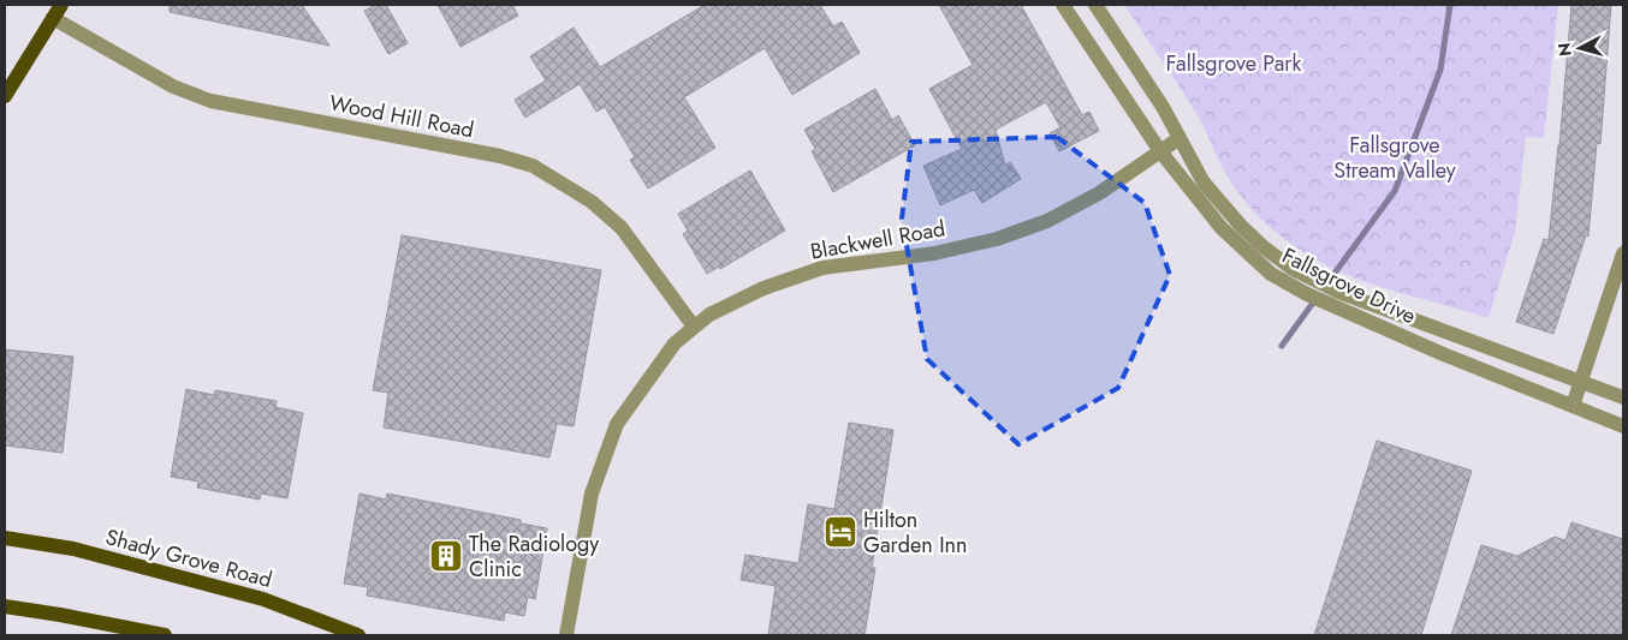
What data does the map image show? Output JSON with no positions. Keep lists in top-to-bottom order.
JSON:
{
  "streets": {
    "main road": ["Shady Grove Road"],
    "street": ["Wood Hill Road", "Blackwell Road", "Fallsgrove Drive"]
  },
  "crossings": [
    ["Wood Hill Road", "Blackwell Road"],
    ["Blackwell Road", "Fallsgrove Drive"]
  ],
  "parks": ["Fallsgrove Park", "Fallsgrove Stream Valley"],
  "places": {
    "hotel": ["Hilton Garden Inn"],
    "building": ["The Radiology Clinic"]
  },
  "north": "left"
}
